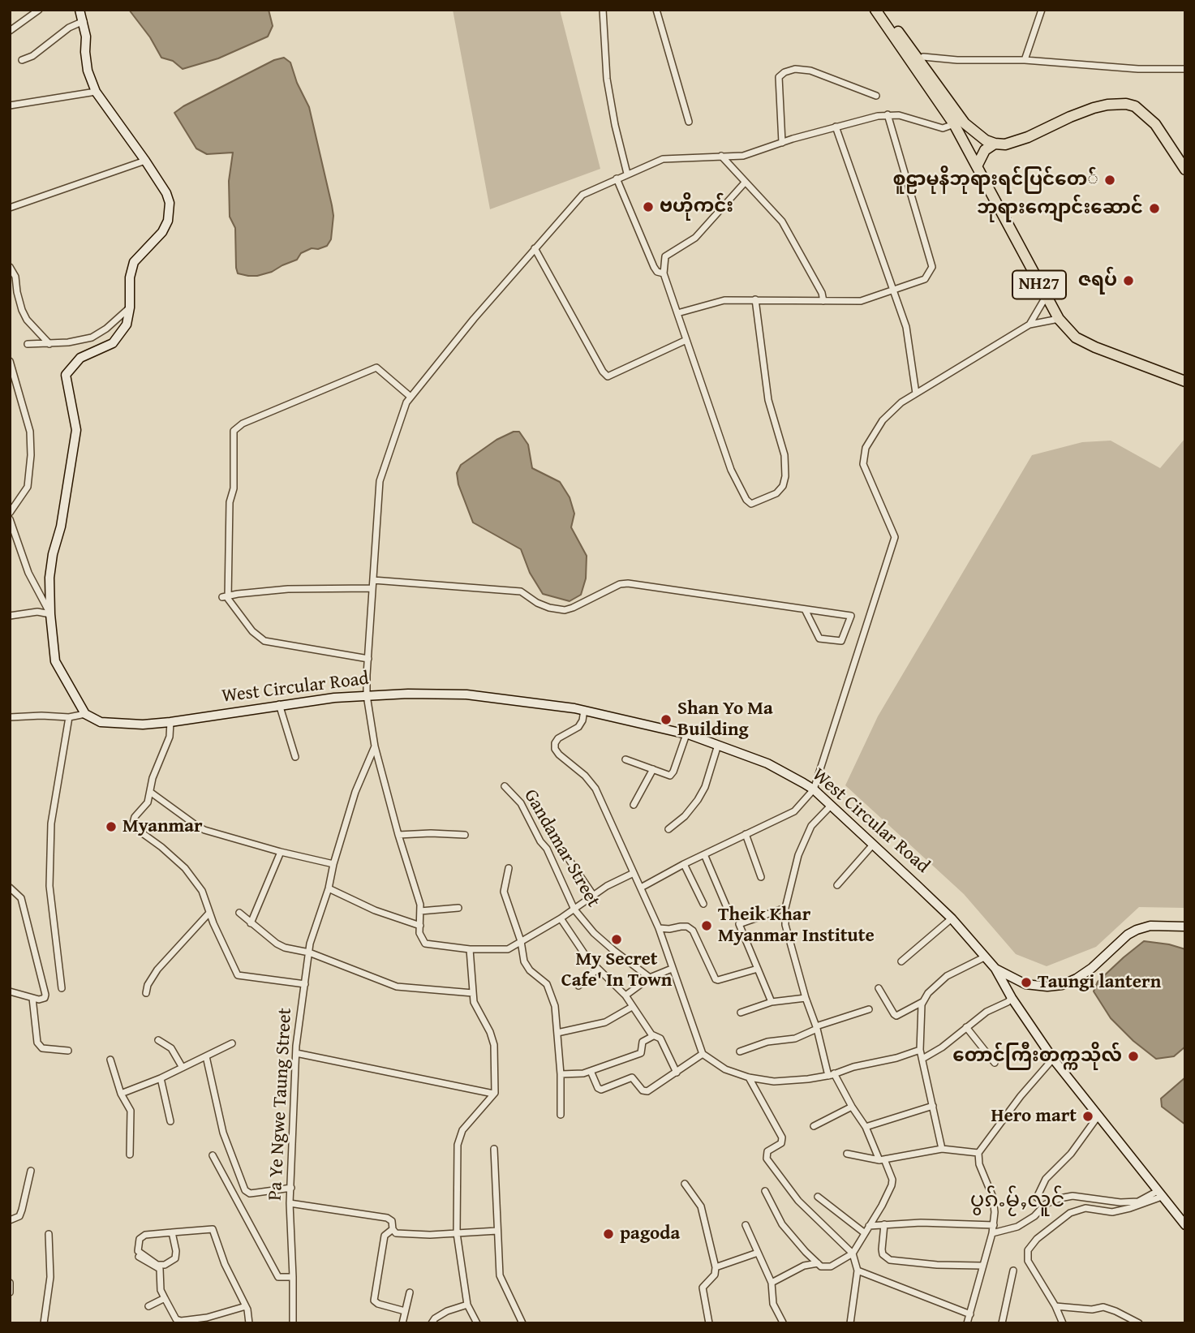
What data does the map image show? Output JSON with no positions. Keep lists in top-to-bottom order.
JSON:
{
  "streets": {
    "highway": ["NH27"],
    "street": ["West Circular Road", "Gandamar Street", "Pa Ye Ngwe Taung Street"]
  },
  "districts": ["ပွၵ်ႉမႂ်ႇလူင်"],
  "places": [
    "စူဠာမုနိဘုရားရင်ပြင်တေ်",
    "ဗဟိုကင်း",
    "ဘုရားကျောင်းဆောင်",
    "ဇရပ်",
    "Shan Yo Ma Building",
    "Myanmar",
    "Theik Khar Myanmar Institute",
    "My Secret Cafe' In Town",
    "Taungi lantern",
    "တောင်ကြီးတက္ကသိုလ်",
    "Hero mart",
    "pagoda"
  ]
}
